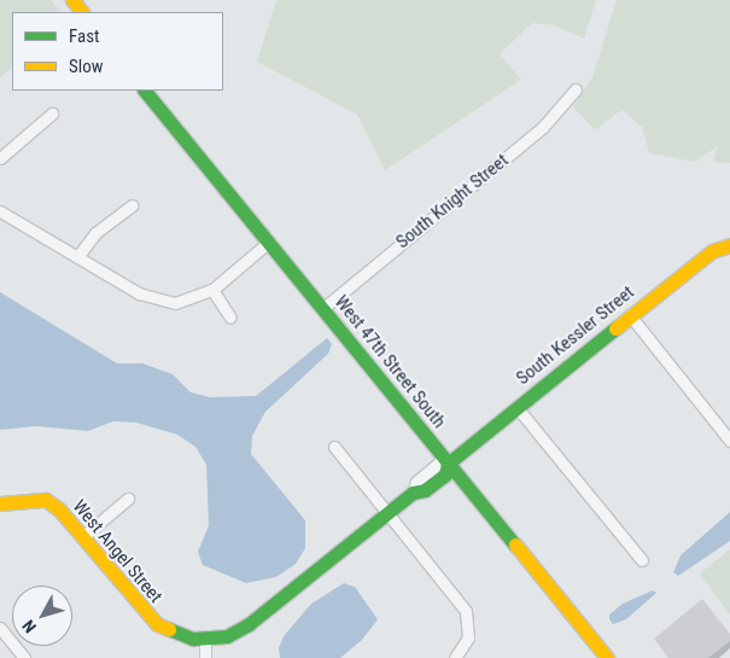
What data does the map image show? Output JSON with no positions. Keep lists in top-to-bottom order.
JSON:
{
  "streets": {
    "street": [
      "South Knight Street",
      "South Kessler Street",
      "West 47th Street South",
      "West Angel Street"
    ]
  },
  "crossings": [
    ["South Knight Street", "West 47th Street South"],
    ["South Kessler Street", "West 47th Street South"],
    ["South Kessler Street", "West Angel Street"]
  ],
  "legend": ["Fast", "Slow"],
  "north": "bottom left"
}
